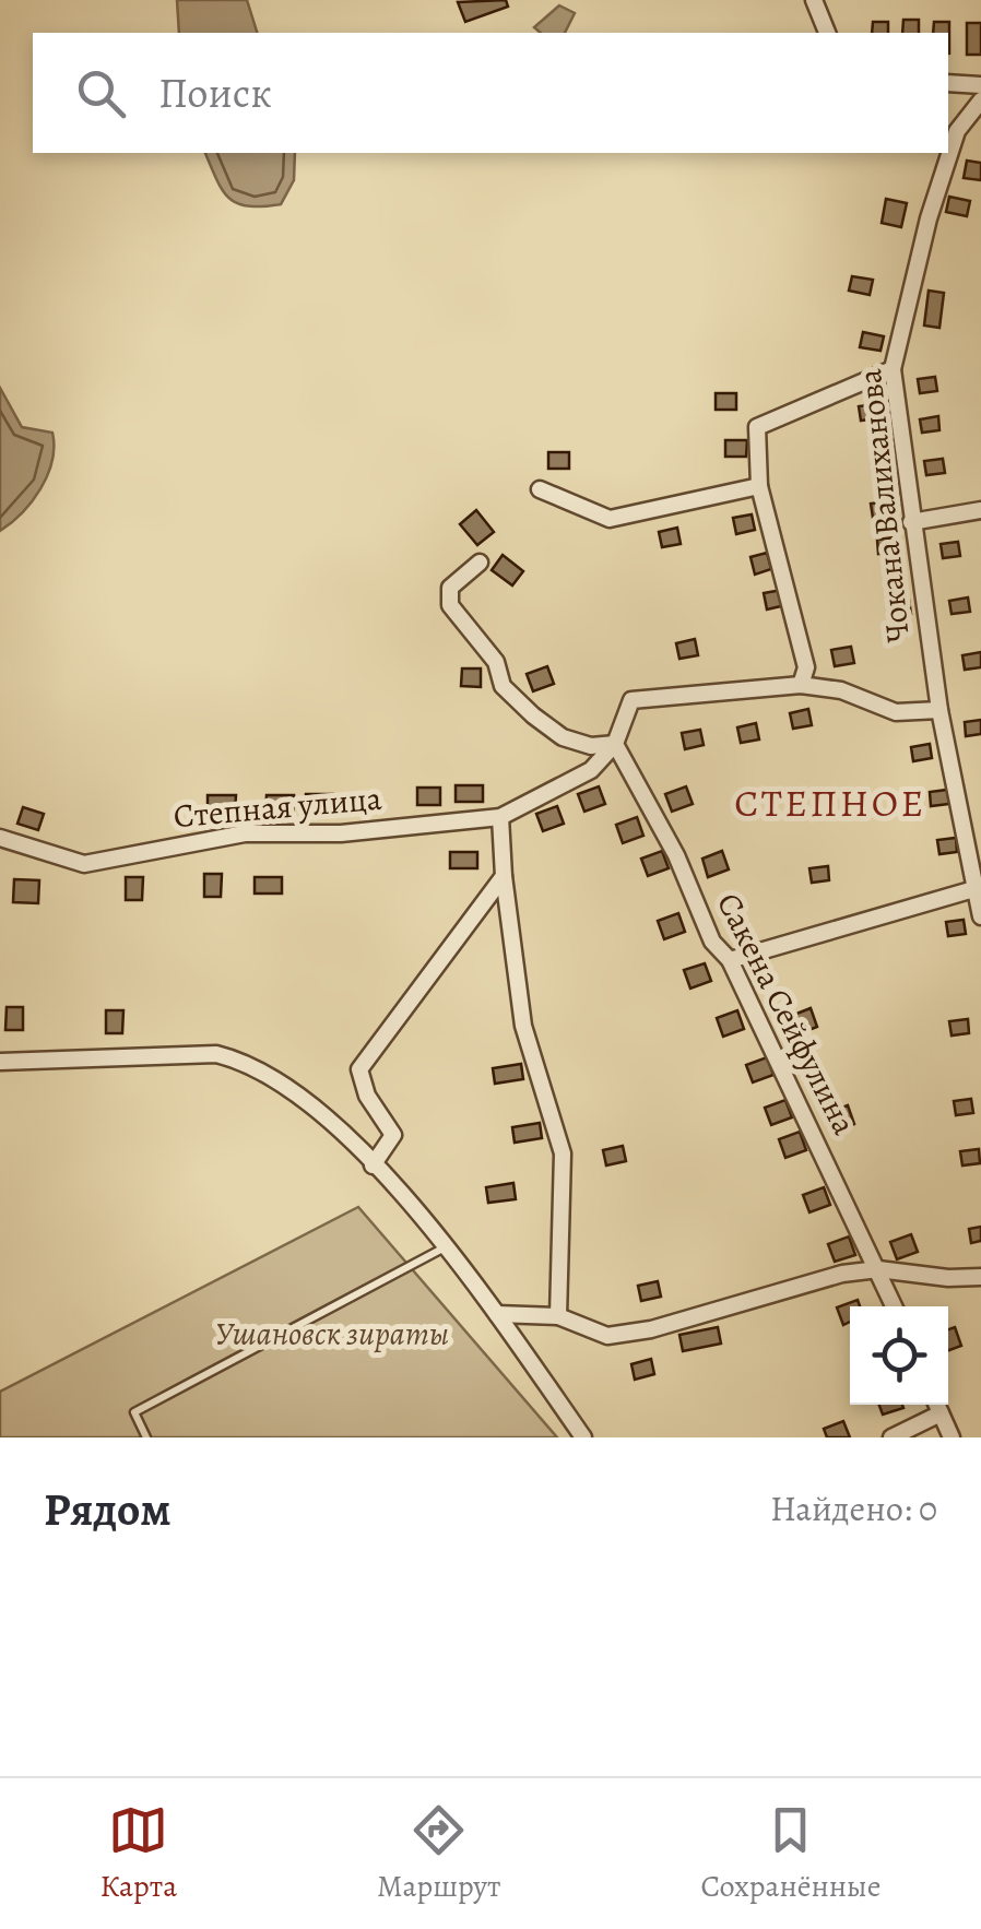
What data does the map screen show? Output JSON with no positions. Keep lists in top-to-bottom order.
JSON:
{
  "streets": {
    "street": ["Чокана Валиханова", "Степная улица", "Сакена Сейфулина"]
  },
  "crossings": [
    ["Степная улица", "Сакена Сейфулина"]
  ],
  "districts": ["СТЕПНОЕ"],
  "parks": ["Ушановск зираты"],
  "page": {
    "search": "Поиск",
    "heading": ["Рядом", "Найдено: 0"],
    "nav": ["Карта", "Маршрут", "Сохранённые"]
  }
}
